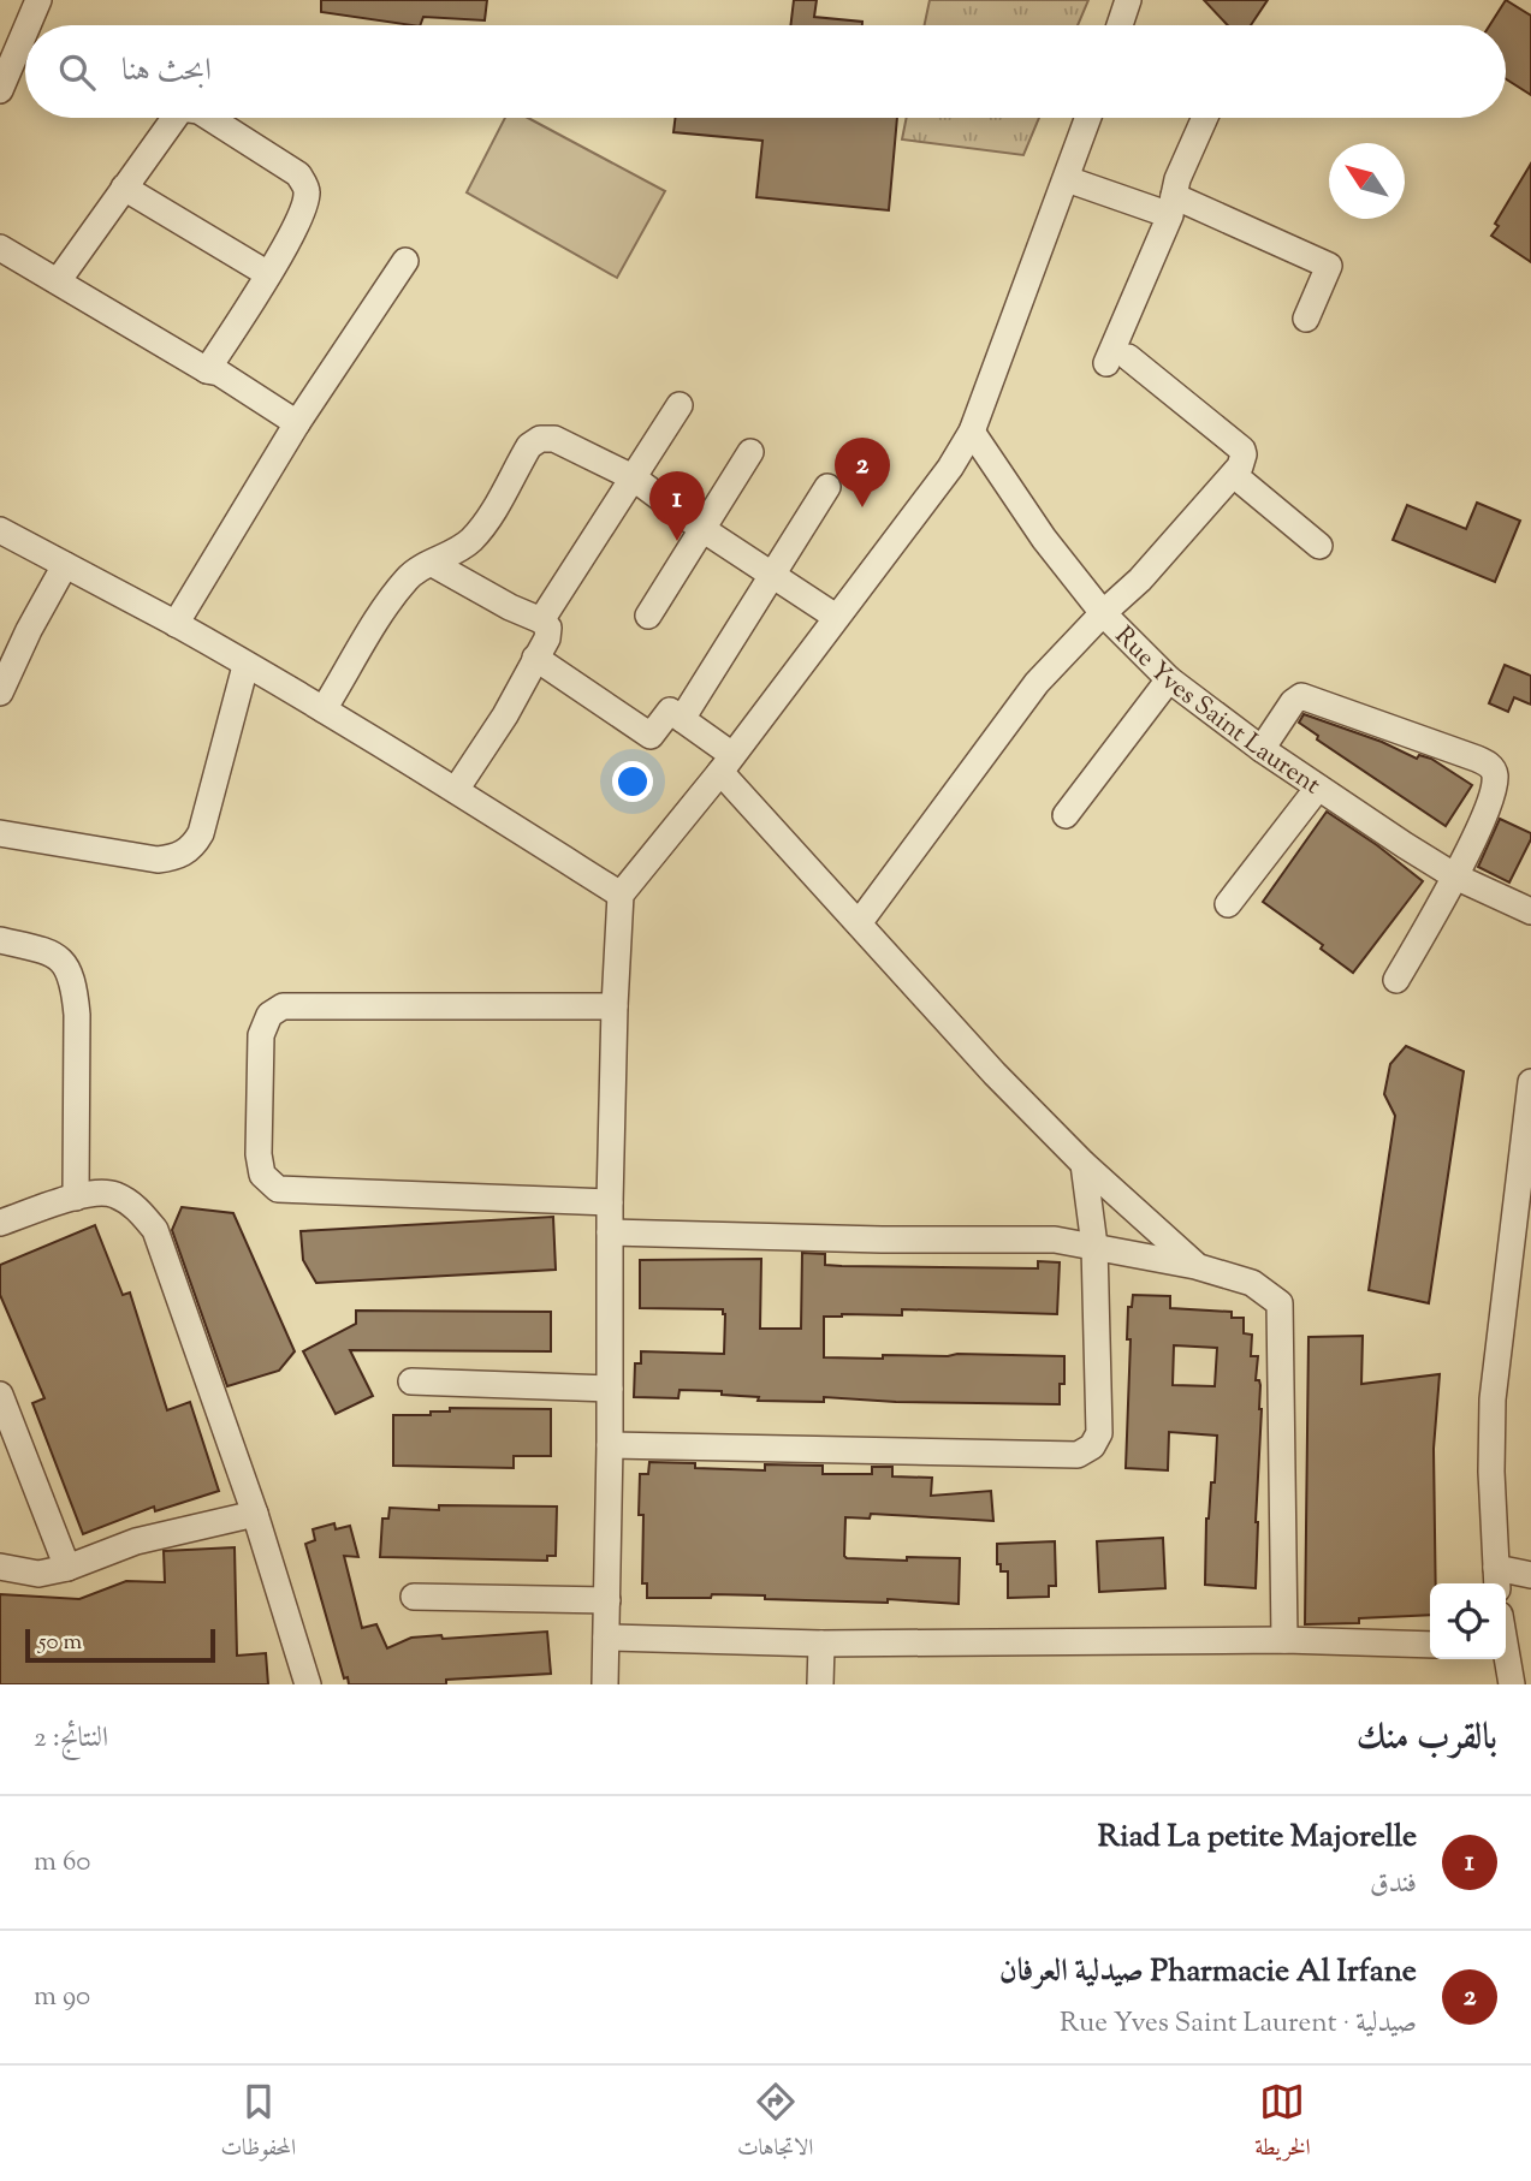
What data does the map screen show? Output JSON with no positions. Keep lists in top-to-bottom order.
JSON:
{
  "streets": {
    "street": ["Rue Yves Saint Laurent"]
  },
  "scale_bar": "50 m",
  "north": "top left",
  "page": {
    "search": "ابحث هنا",
    "pins": ["2", "1"],
    "scale": "50 m",
    "heading": ["بالقرب منك", "النتائج: 2"],
    "list": [
      {
        "mark": "1",
        "name": "Riad La petite Majorelle",
        "note": "فندق",
        "value": "60 m"
      },
      {
        "mark": "2",
        "name": "Pharmacie Al Irfane صيدلية العرفان",
        "note": "صيدلية · Rue Yves Saint Laurent",
        "value": "90 m"
      }
    ],
    "nav": ["الخريطة", "الاتجاهات", "المحفوظات"]
  }
}
